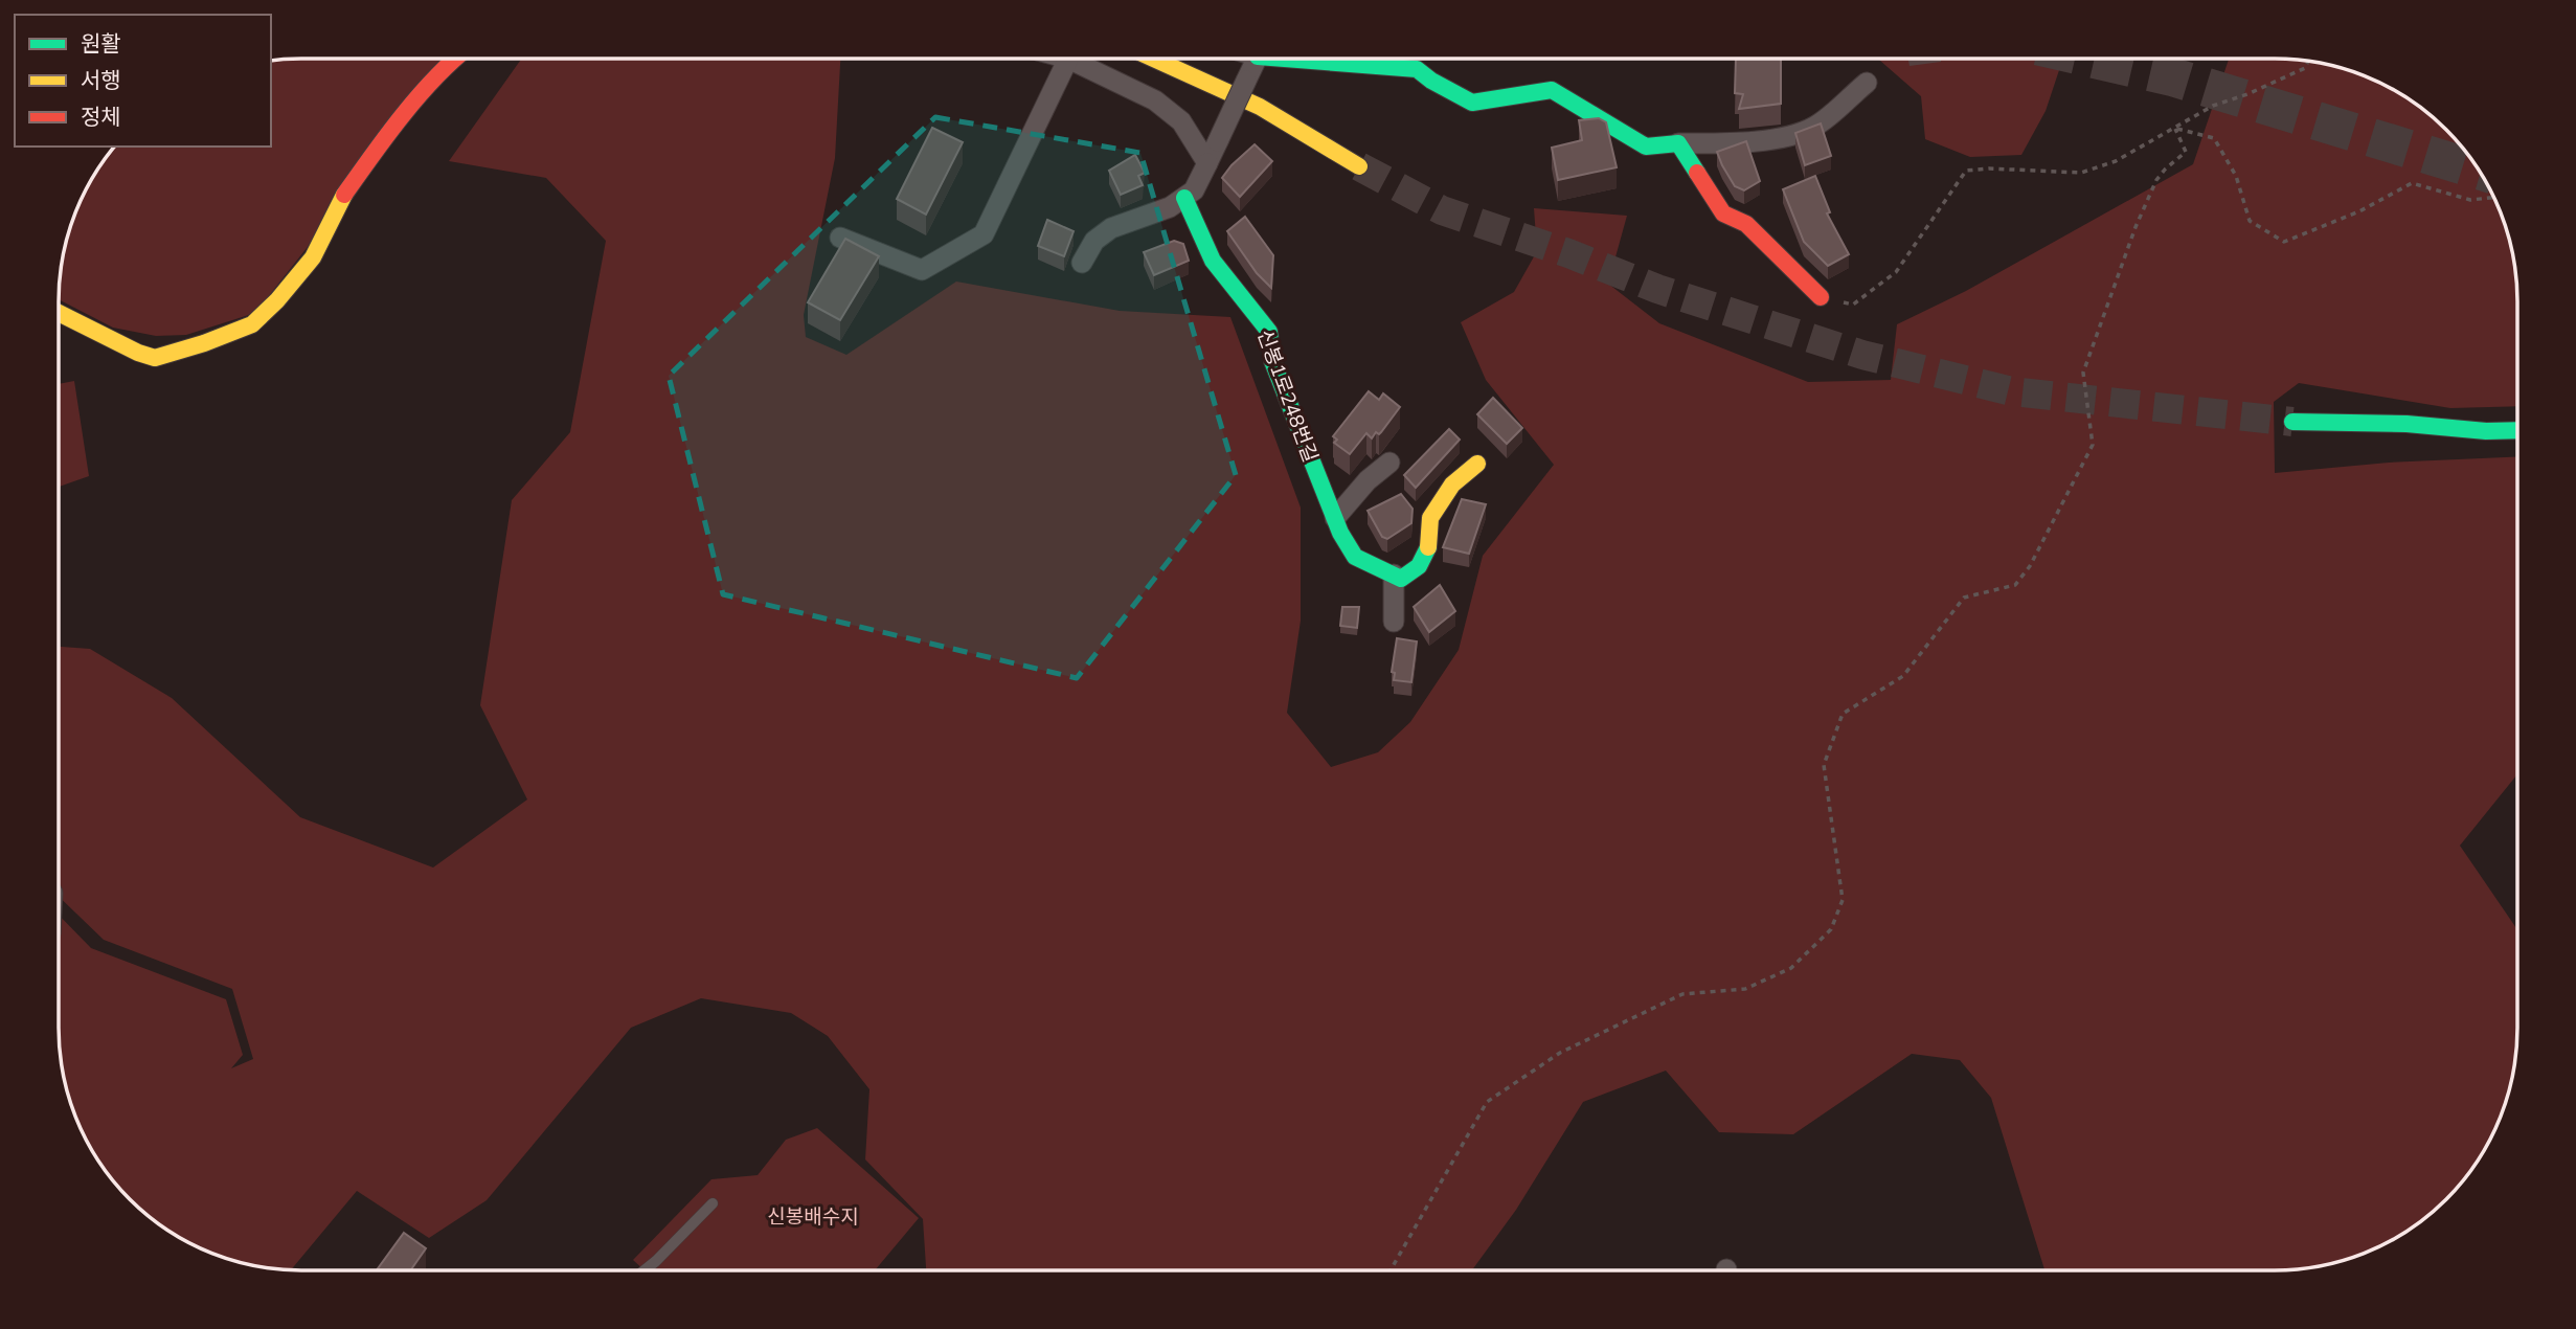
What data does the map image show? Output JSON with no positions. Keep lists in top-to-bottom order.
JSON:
{
  "streets": {
    "street": ["신봉1로248번길"]
  },
  "parks": ["신봉배수지"],
  "legend": ["원활", "서행", "정체"]
}
